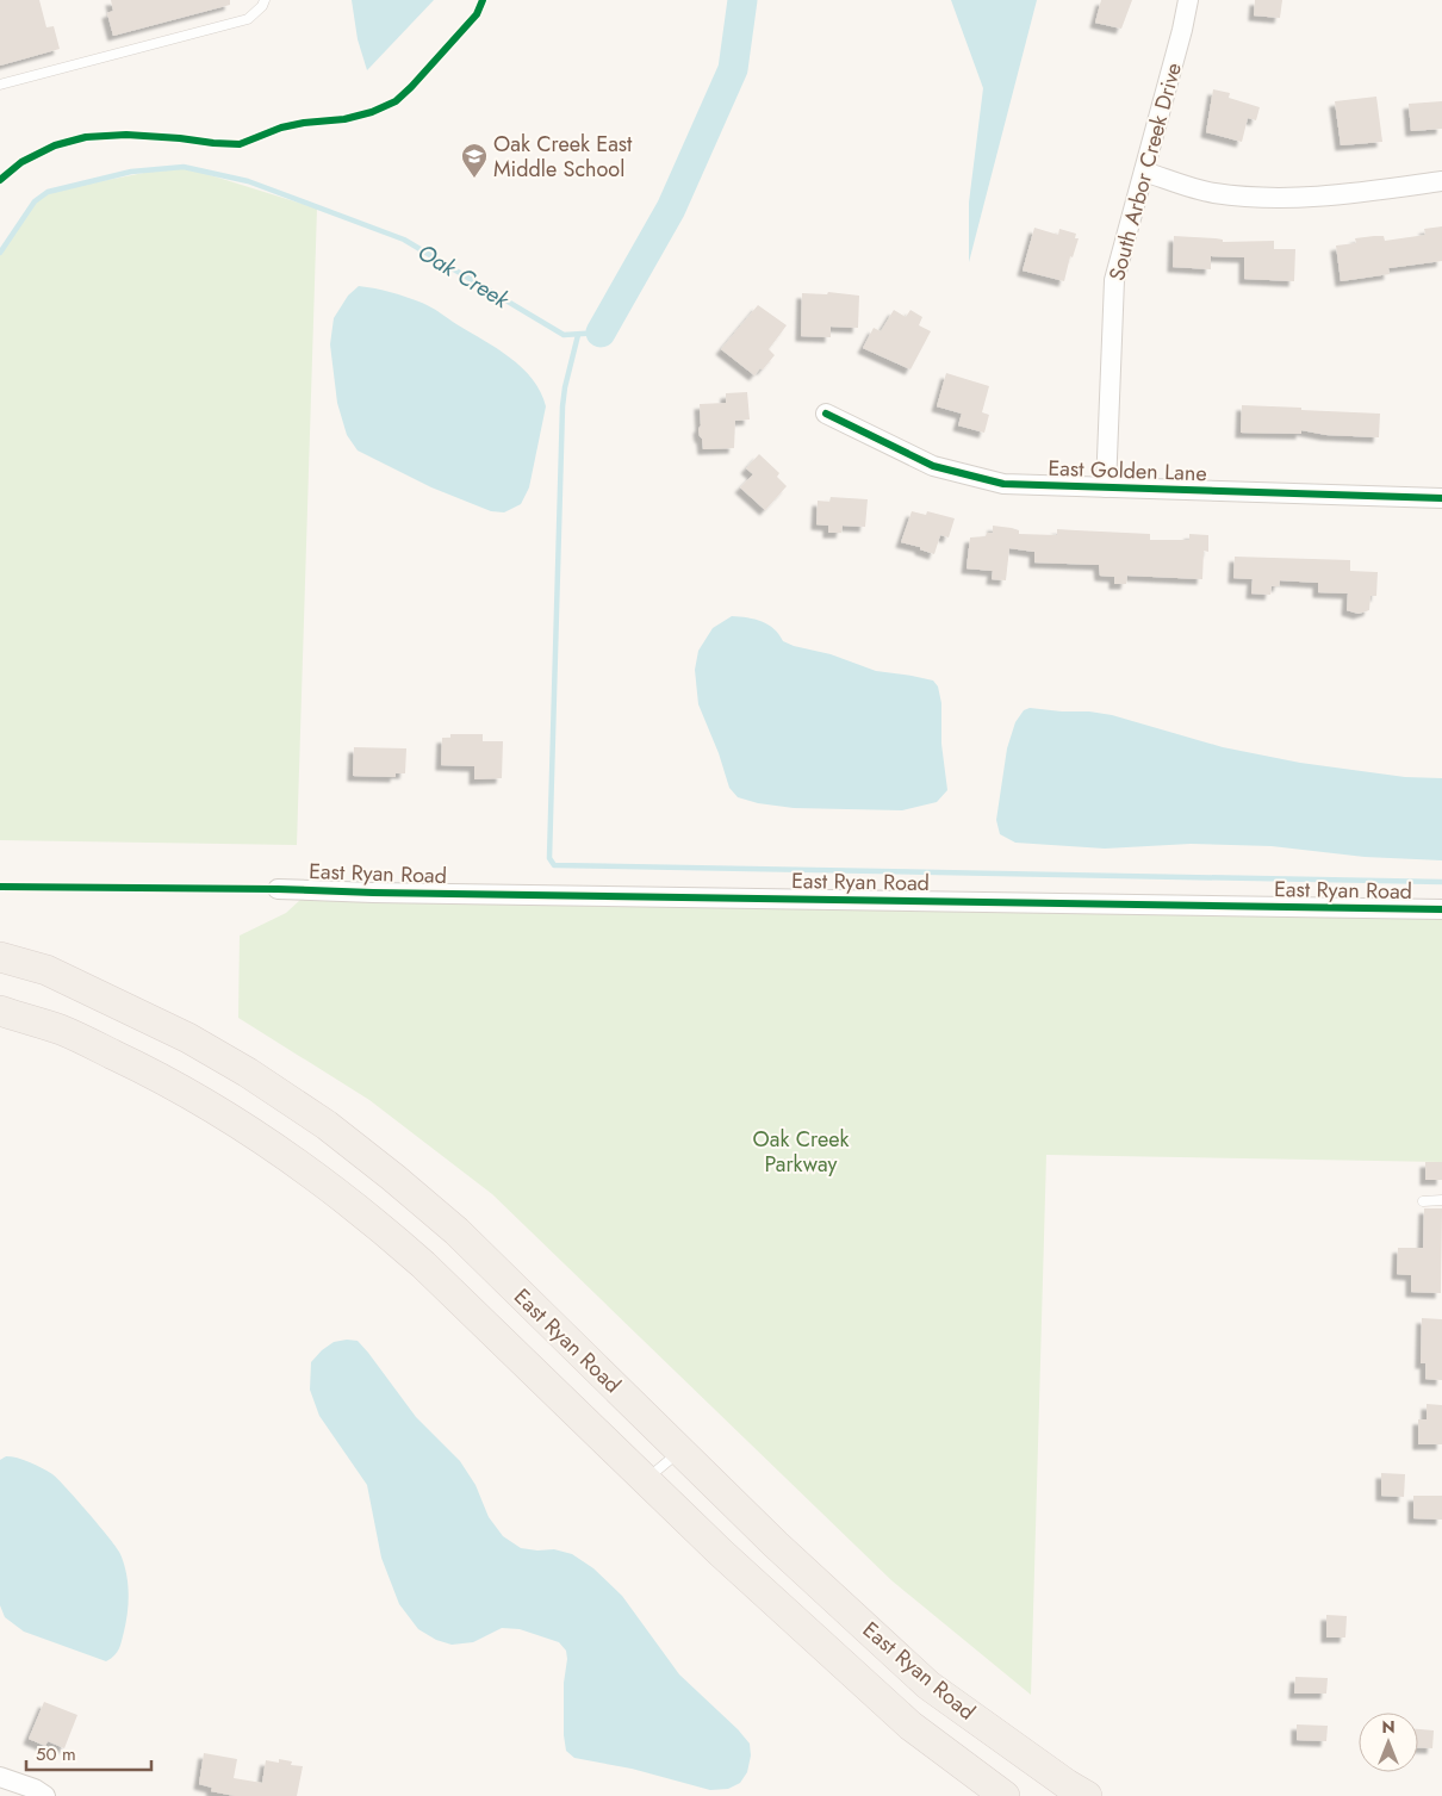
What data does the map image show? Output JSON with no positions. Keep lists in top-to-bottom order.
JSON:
{
  "streets": {
    "main road": ["East Ryan Road"],
    "street": ["South Arbor Creek Drive", "East Golden Lane"]
  },
  "crossings": [
    ["South Arbor Creek Drive", "East Golden Lane"]
  ],
  "water": ["Oak Creek"],
  "parks": ["Oak Creek Parkway"],
  "places": {
    "school or university": ["Oak Creek East Middle School"]
  },
  "scale_bar": "50 m",
  "north": "top"
}
